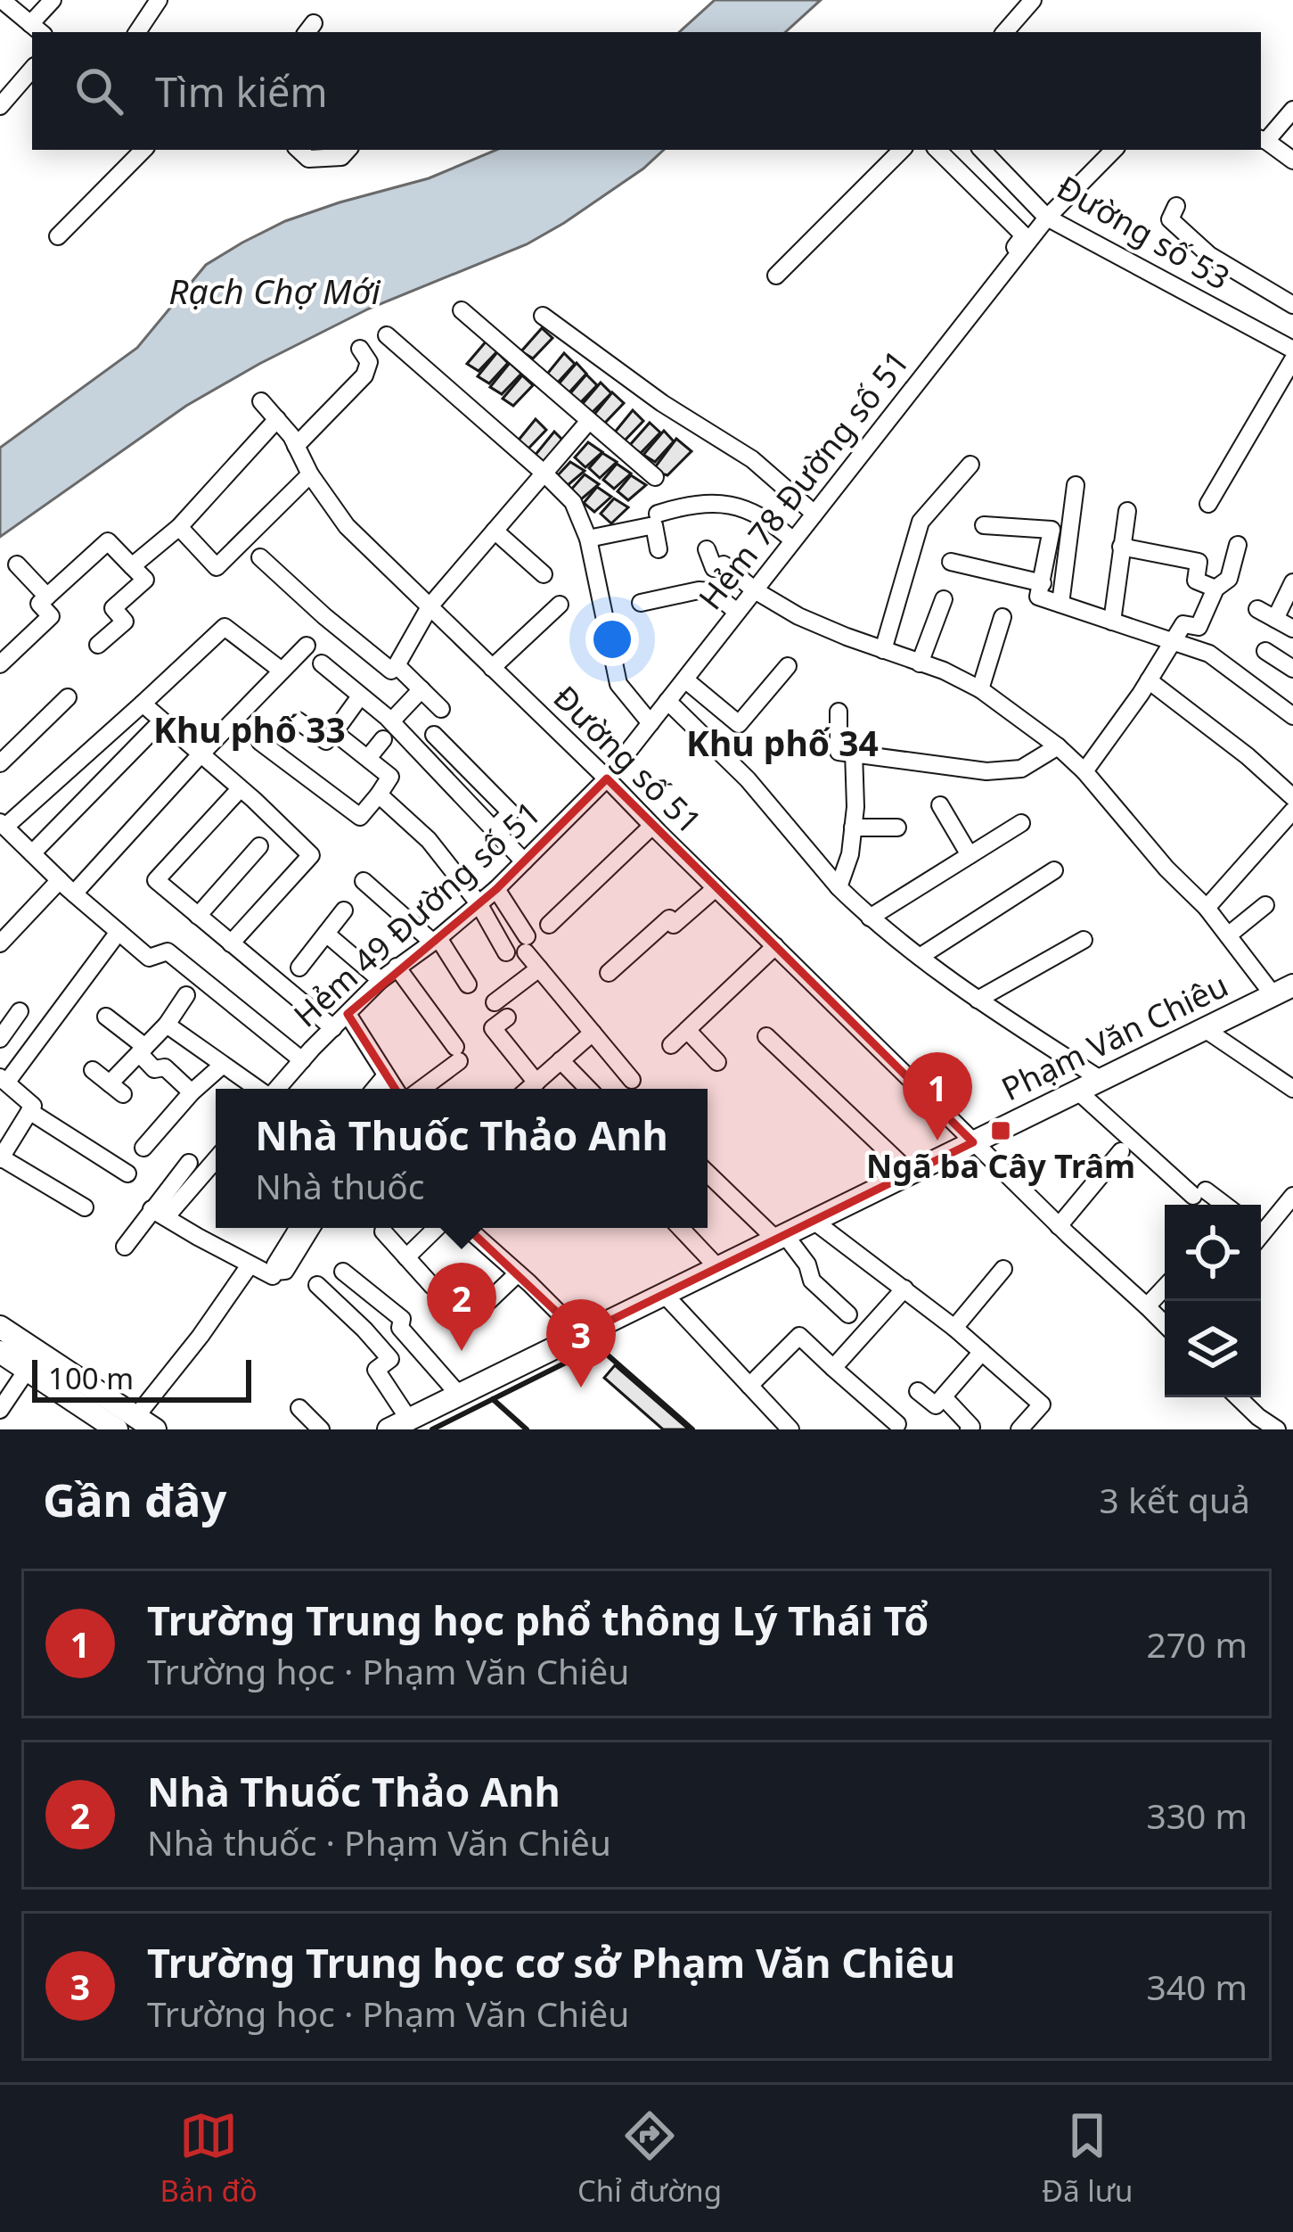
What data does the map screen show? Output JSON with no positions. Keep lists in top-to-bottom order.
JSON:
{
  "streets": {
    "main road": ["Phạm Văn Chiêu"],
    "street": [
      "Đường số 53",
      "Hẻm 78 Đường số 51",
      "Đường số 51",
      "Hẻm 49 Đường số 51"
    ]
  },
  "crossings": [
    ["Đường số 53", "Hẻm 78 Đường số 51"],
    ["Hẻm 78 Đường số 51", "Đường số 51"],
    ["Hẻm 78 Đường số 51", "Hẻm 49 Đường số 51"],
    ["Đường số 51", "Hẻm 49 Đường số 51"],
    ["Đường số 51", "Phạm Văn Chiêu"]
  ],
  "districts": ["Khu phố 33", "Khu phố 34"],
  "water": ["Rạch Chợ Mới"],
  "places": {
    "transit": ["Ngã ba Cây Trâm"]
  },
  "scale_bar": "100 m",
  "page": {
    "search": "Tìm kiếm",
    "pins": ["1", "2", "3"],
    "popup": ["Nhà Thuốc Thảo Anh", "Nhà thuốc"],
    "scale": "100 m",
    "heading": ["Gần đây", "3 kết quả"],
    "list": [
      {
        "mark": "1",
        "name": "Trường Trung học phổ thông Lý Thái Tổ",
        "note": "Trường học · Phạm Văn Chiêu",
        "value": "270 m"
      },
      {
        "mark": "2",
        "name": "Nhà Thuốc Thảo Anh",
        "note": "Nhà thuốc · Phạm Văn Chiêu",
        "value": "330 m"
      },
      {
        "mark": "3",
        "name": "Trường Trung học cơ sở Phạm Văn Chiêu",
        "note": "Trường học · Phạm Văn Chiêu",
        "value": "340 m"
      }
    ],
    "nav": ["Bản đồ", "Chỉ đường", "Đã lưu"]
  }
}
